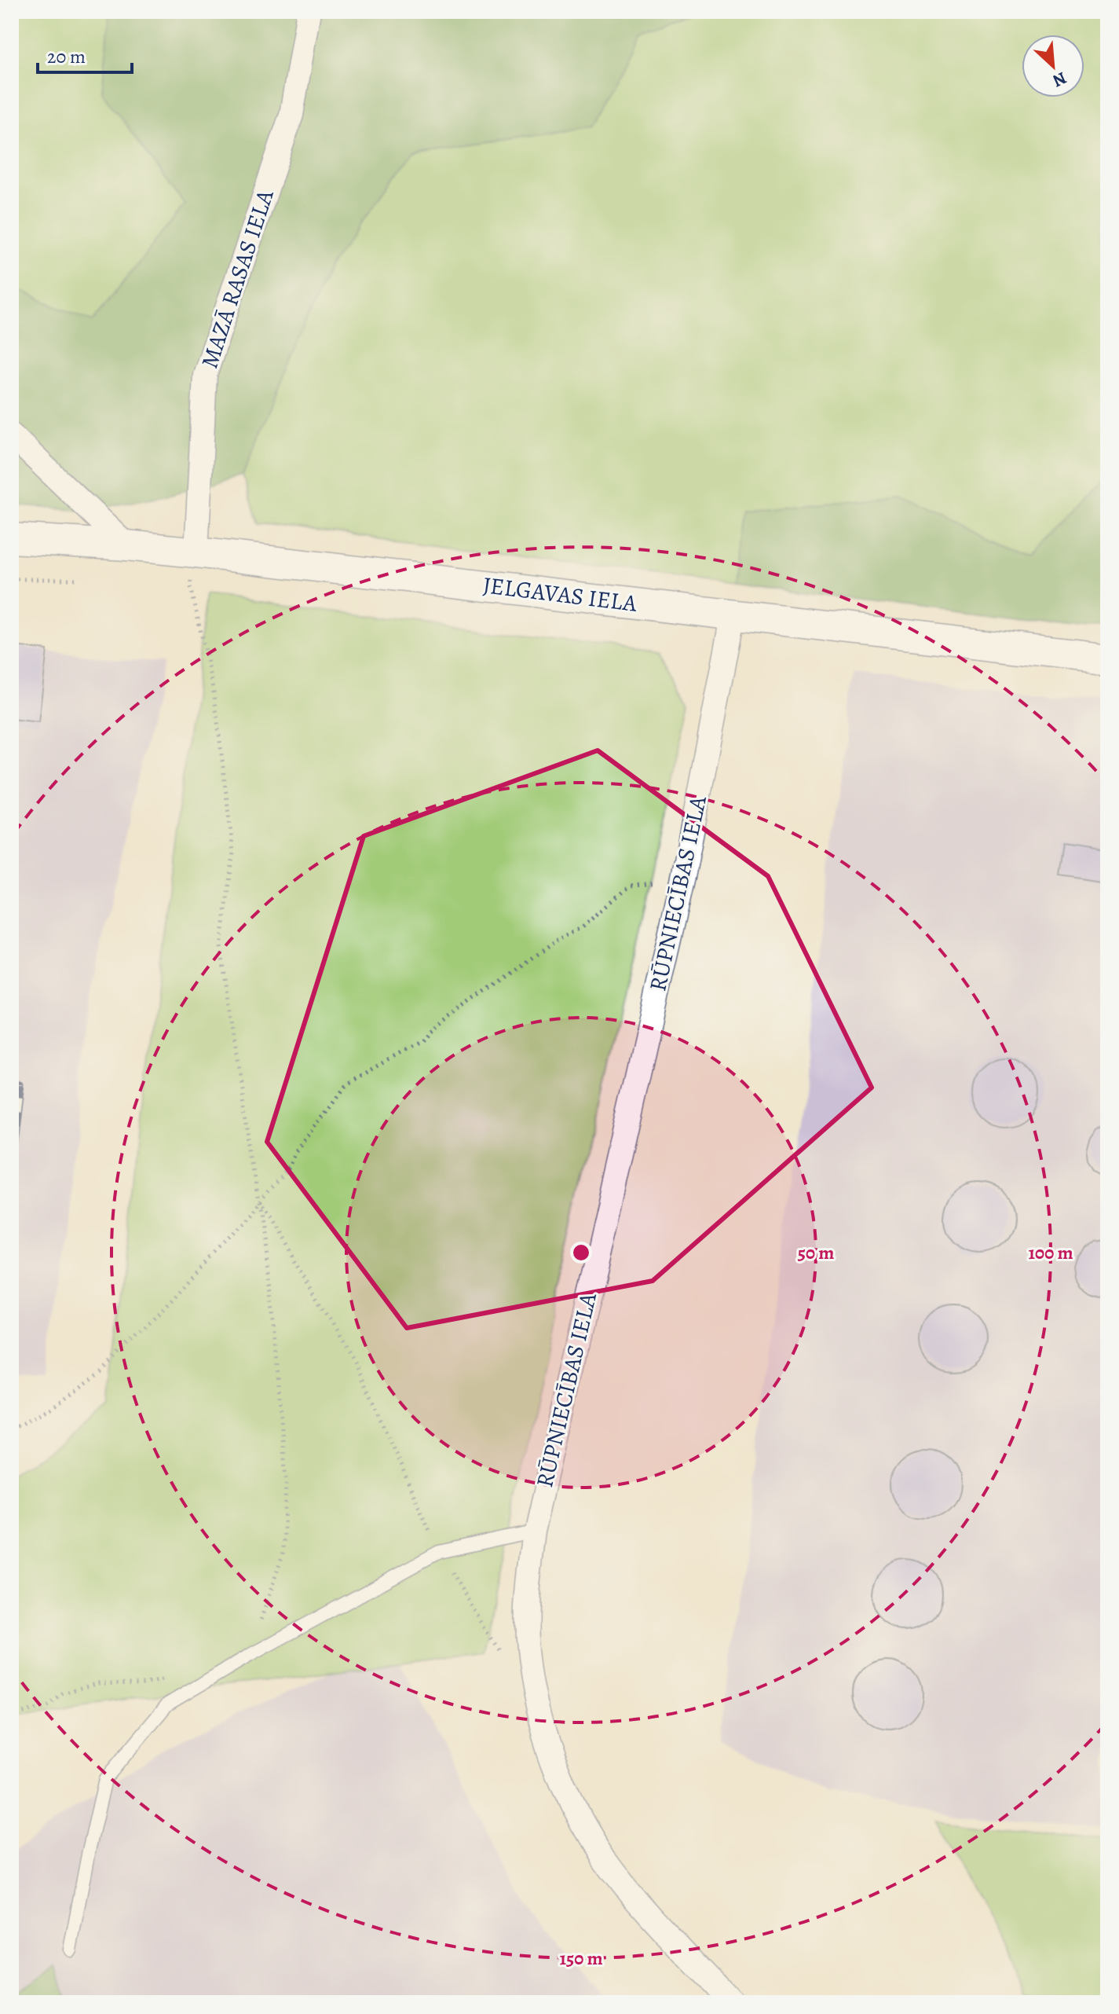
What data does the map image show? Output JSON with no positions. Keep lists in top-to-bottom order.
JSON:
{
  "streets": {
    "street": ["MAZĀ RASAS IELA", "JELGAVAS IELA", "RŪPNIECĪBAS IELA"]
  },
  "crossings": [
    ["MAZĀ RASAS IELA", "JELGAVAS IELA"],
    ["JELGAVAS IELA", "RŪPNIECĪBAS IELA"]
  ],
  "scale_bar": "20 m",
  "north": "bottom right",
  "rings": ["50 m", "100 m", "150 m"]
}
